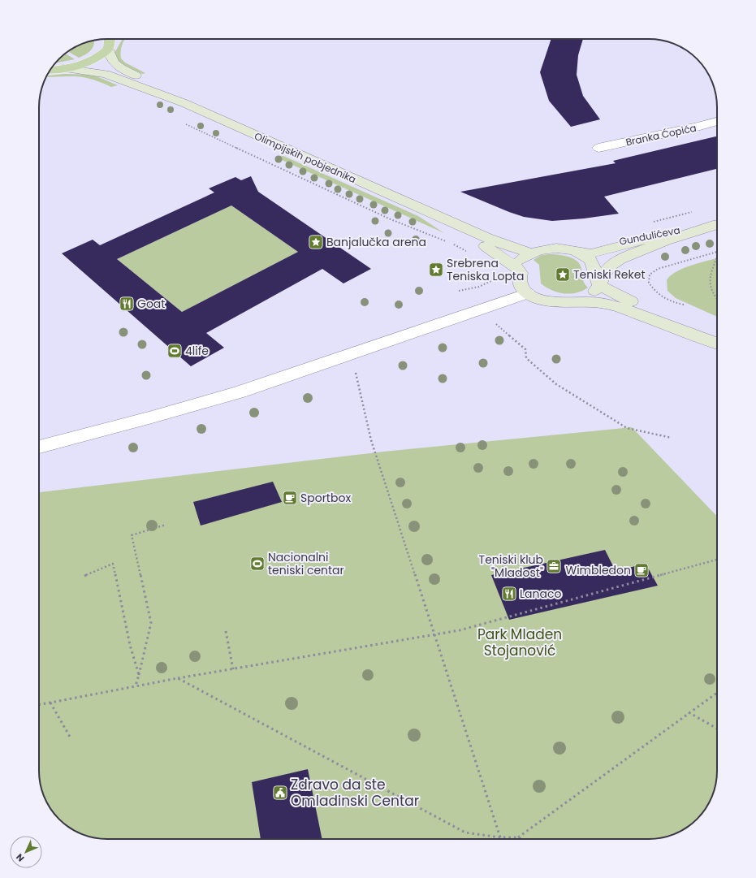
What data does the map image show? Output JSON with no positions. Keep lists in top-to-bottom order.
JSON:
{
  "streets": {
    "street": ["Branka Ćopića", "Olimpijskih pobjednika", "Gundulićeva"]
  },
  "crossings": [
    ["Olimpijskih pobjednika", "Gundulićeva"]
  ],
  "parks": ["Park Mladen Stojanović"],
  "places": {
    "place": ["Banjalučka arena", "Srebrena Teniska Lopta", "Teniski Reket"],
    "restaurant": ["Goat", "Lanaco"],
    "sports": ["4life", "Nacionalni teniski centar"],
    "cafe": ["Sportbox", "Wimbledon"],
    "office": ["Teniski klub \"Mladost\""],
    "public building": ["Zdravo da ste Omladinski Centar"]
  },
  "north": "bottom left"
}
